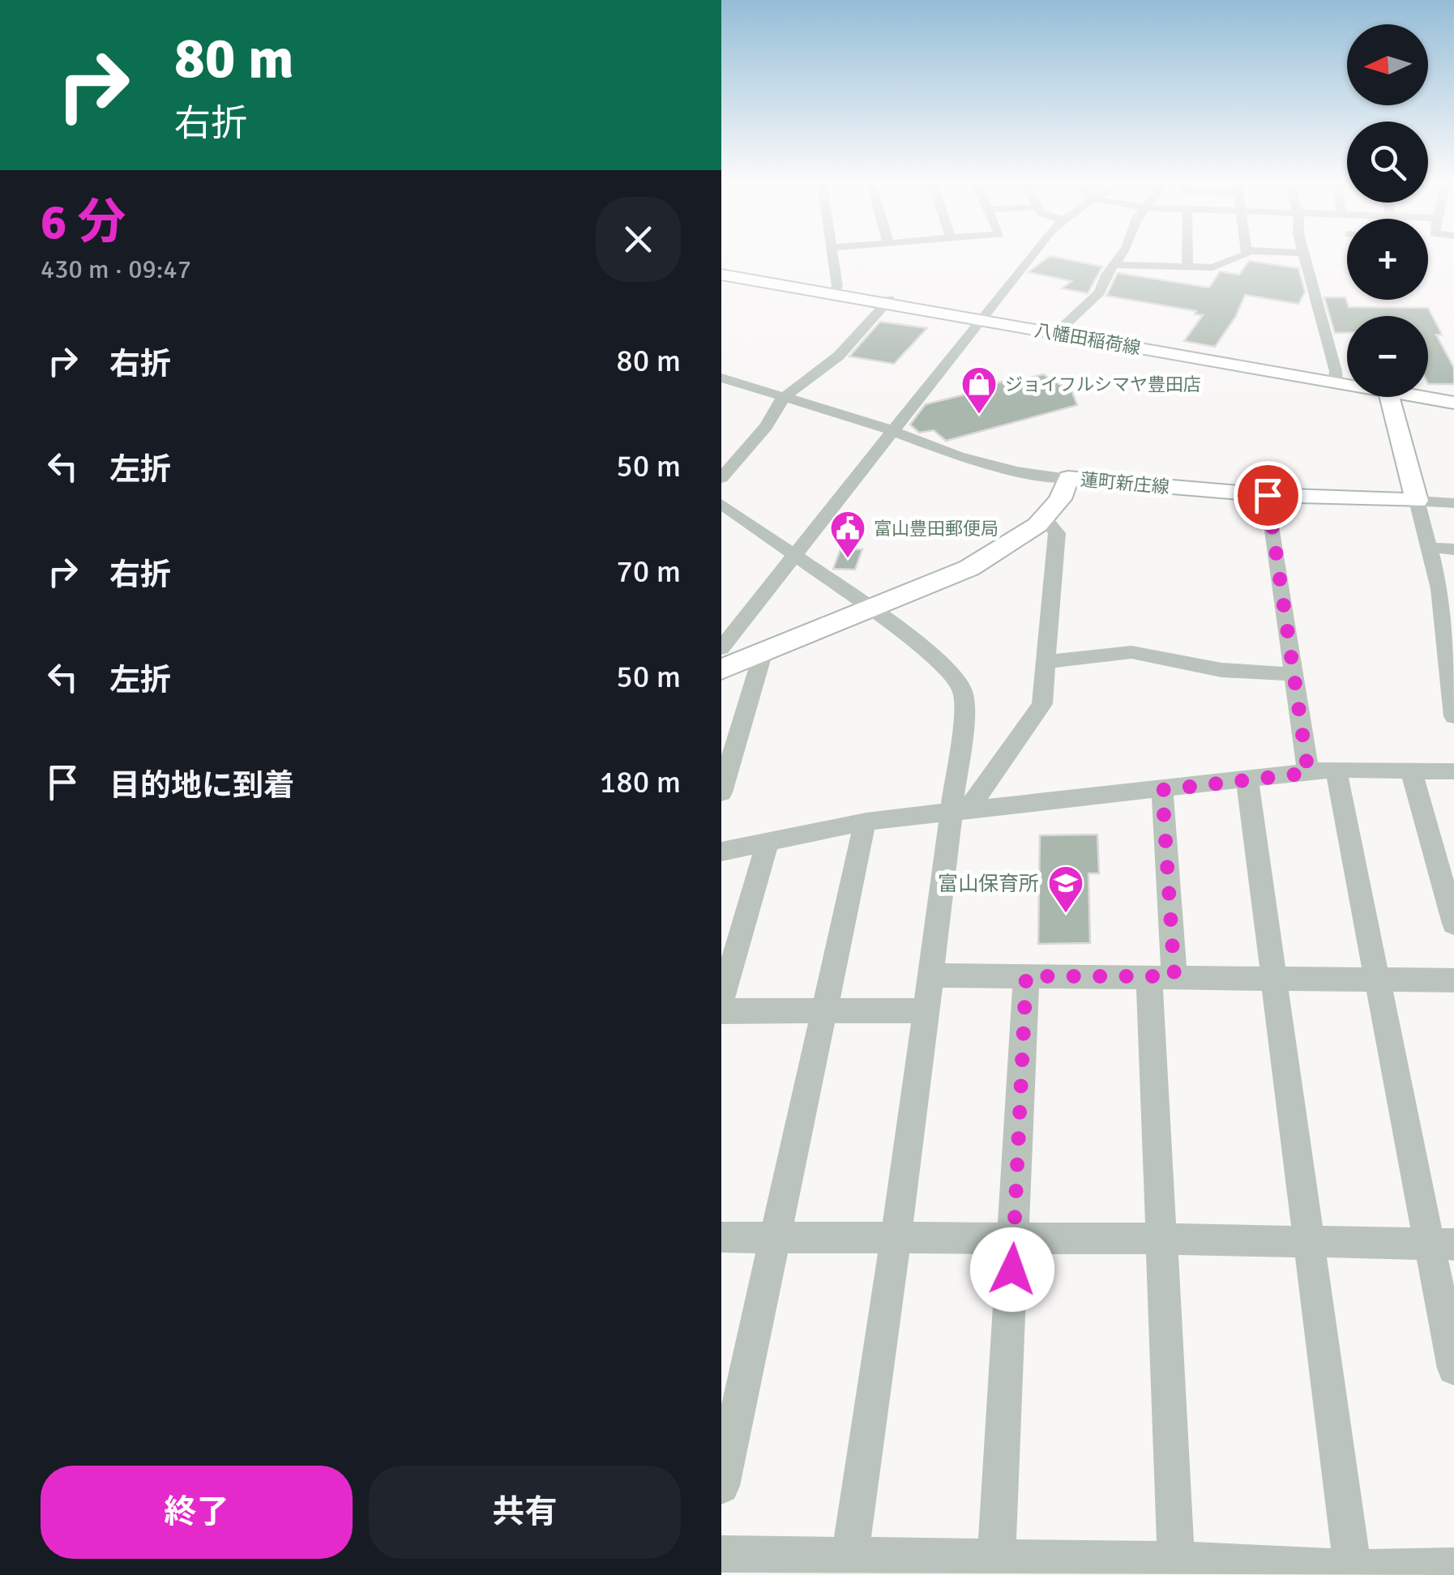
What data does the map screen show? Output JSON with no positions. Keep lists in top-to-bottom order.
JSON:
{
  "streets": {
    "main road": ["八幡田稲荷線", "蓮町新庄線"]
  },
  "places": {
    "shop": ["ジョイフルシマヤ豊田店"],
    "public building": ["富山豊田郵便局"],
    "school or university": ["富山保育所"]
  },
  "north": "left",
  "page": {
    "turn": ["80 m", "右折"],
    "map_buttons": ["+", "−"],
    "heading": ["6 分", "430 m · 09:47"],
    "list": [
      {
        "name": "右折",
        "value": "80 m"
      },
      {
        "name": "左折",
        "value": "50 m"
      },
      {
        "name": "右折",
        "value": "70 m"
      },
      {
        "name": "左折",
        "value": "50 m"
      },
      {
        "name": "目的地に到着",
        "value": "180 m"
      }
    ],
    "buttons": ["終了", "共有"]
  }
}
